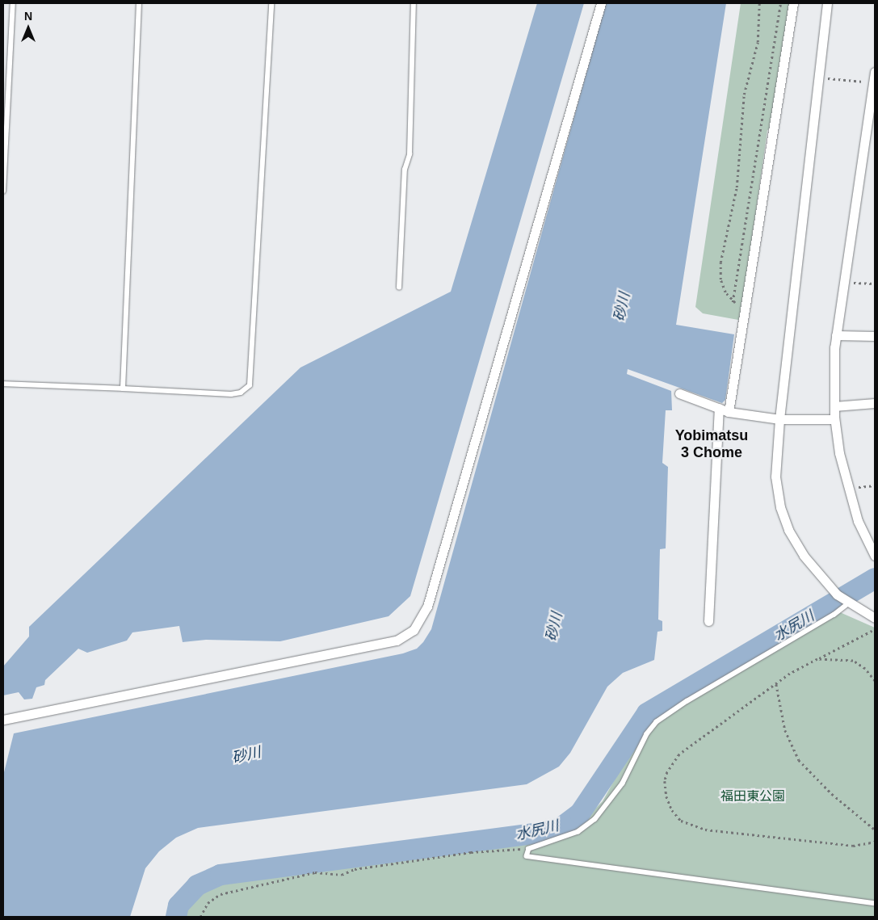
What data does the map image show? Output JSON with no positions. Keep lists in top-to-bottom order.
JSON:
{
  "districts": ["Yobimatsu 3 Chome"],
  "water": ["砂川", "水尻川"],
  "parks": ["福田東公園"],
  "north": "top"
}
